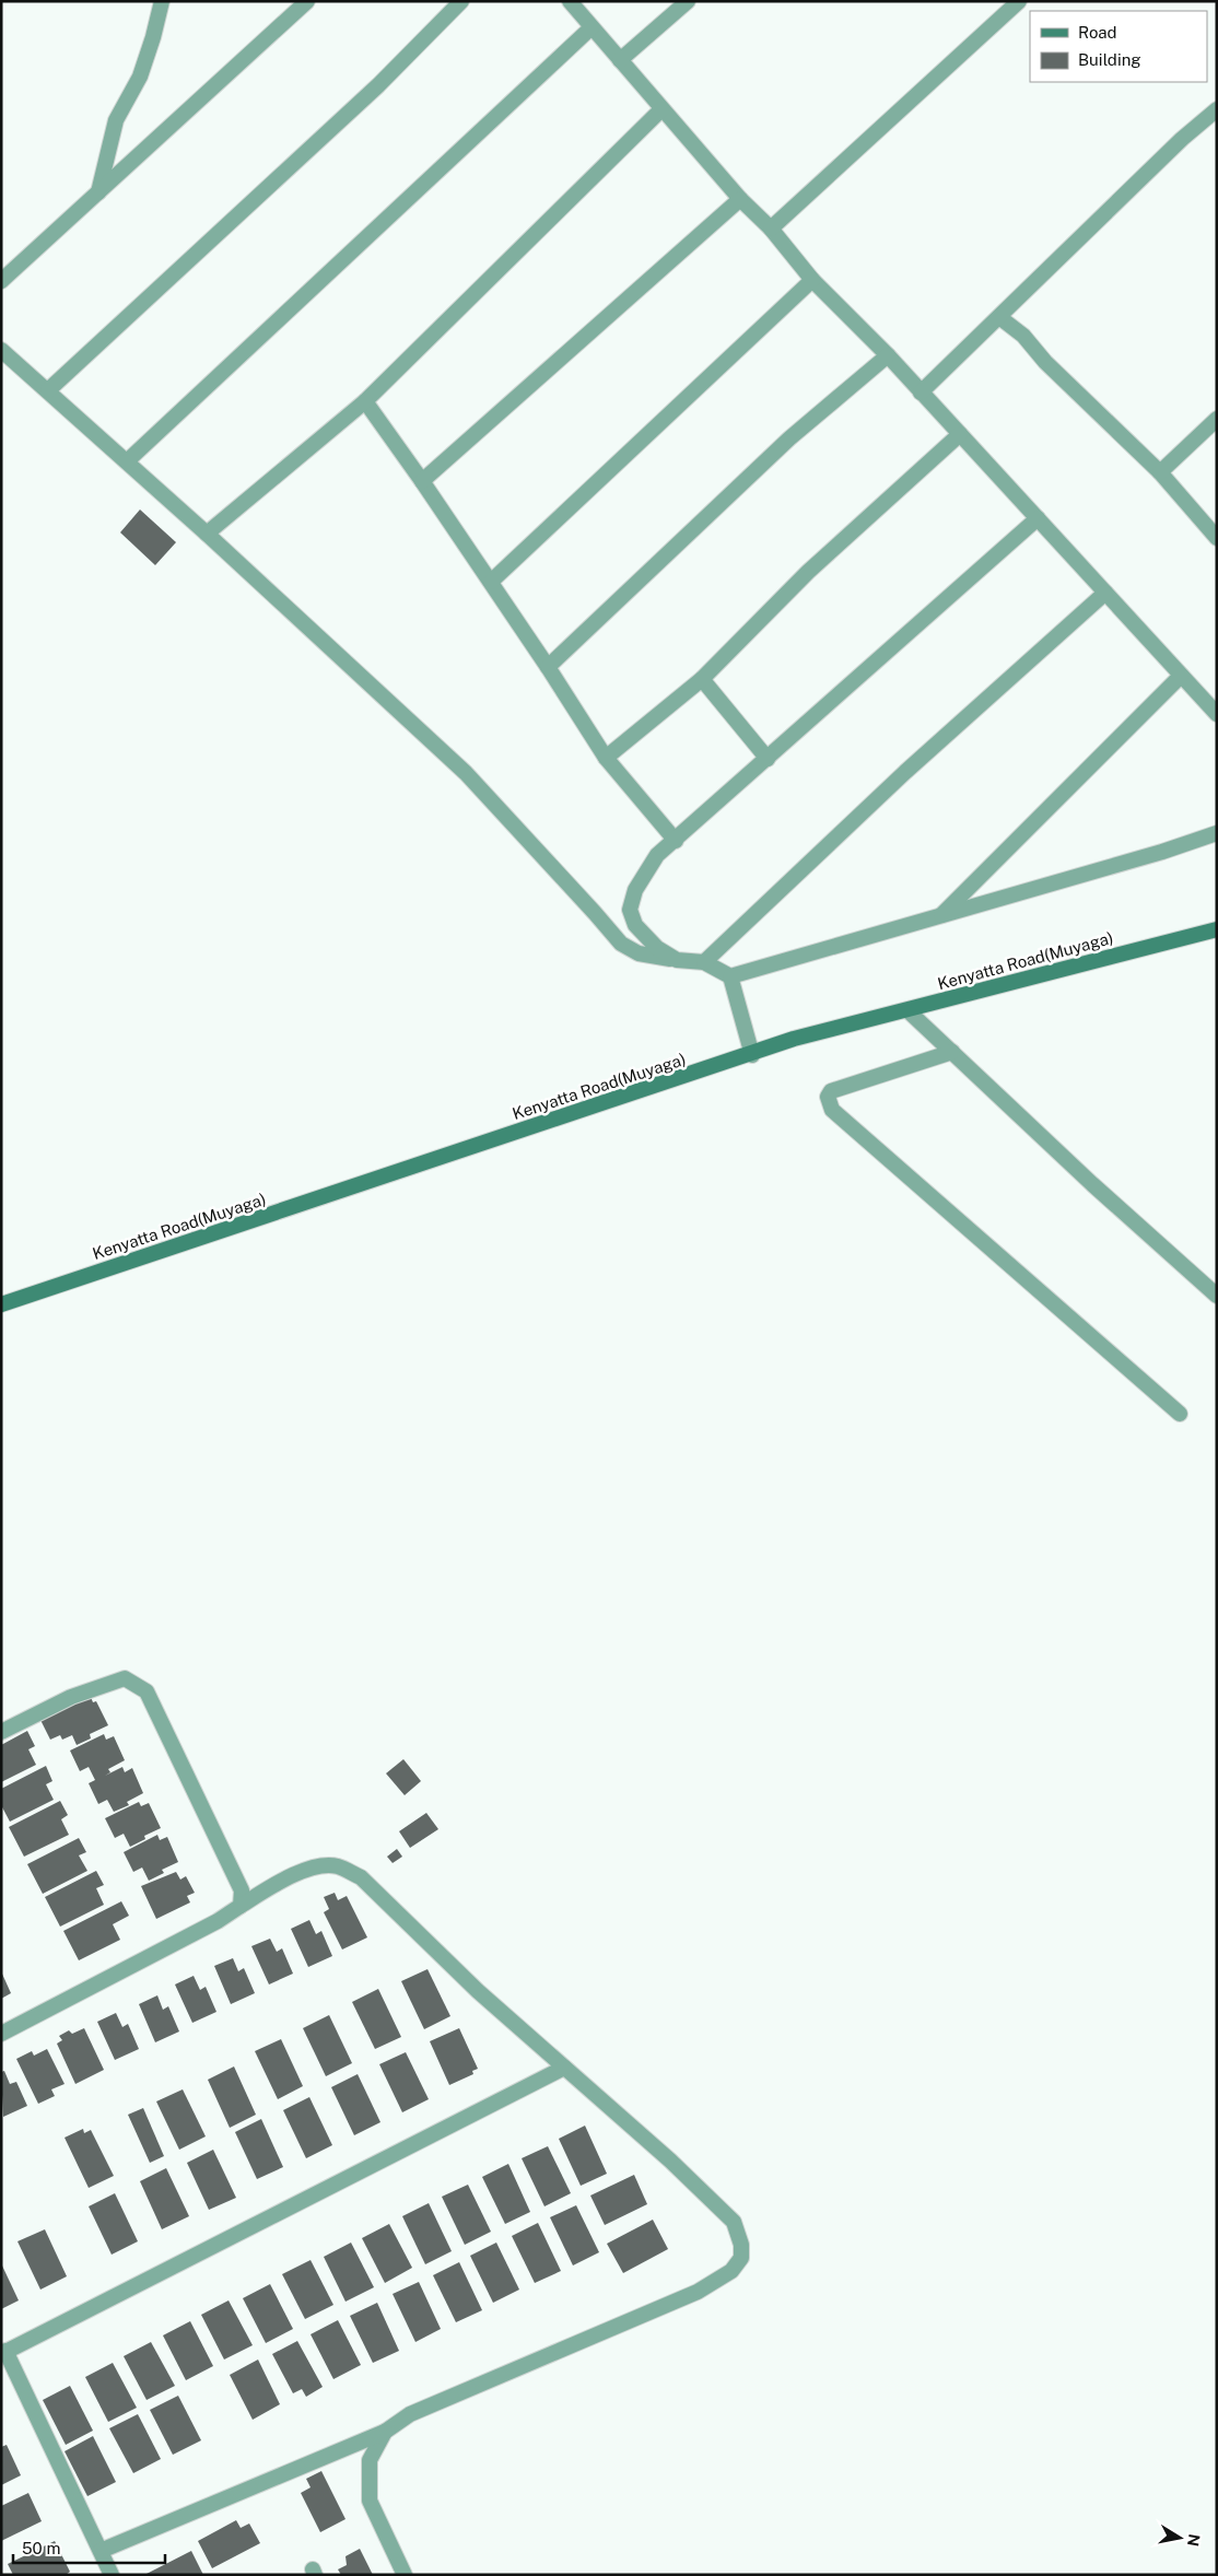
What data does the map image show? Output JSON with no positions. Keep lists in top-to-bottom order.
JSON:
{
  "streets": {
    "main road": ["Kenyatta Road(Muyaga)"]
  },
  "legend": ["Road", "Building"],
  "scale_bar": "50 m",
  "north": "right"
}
